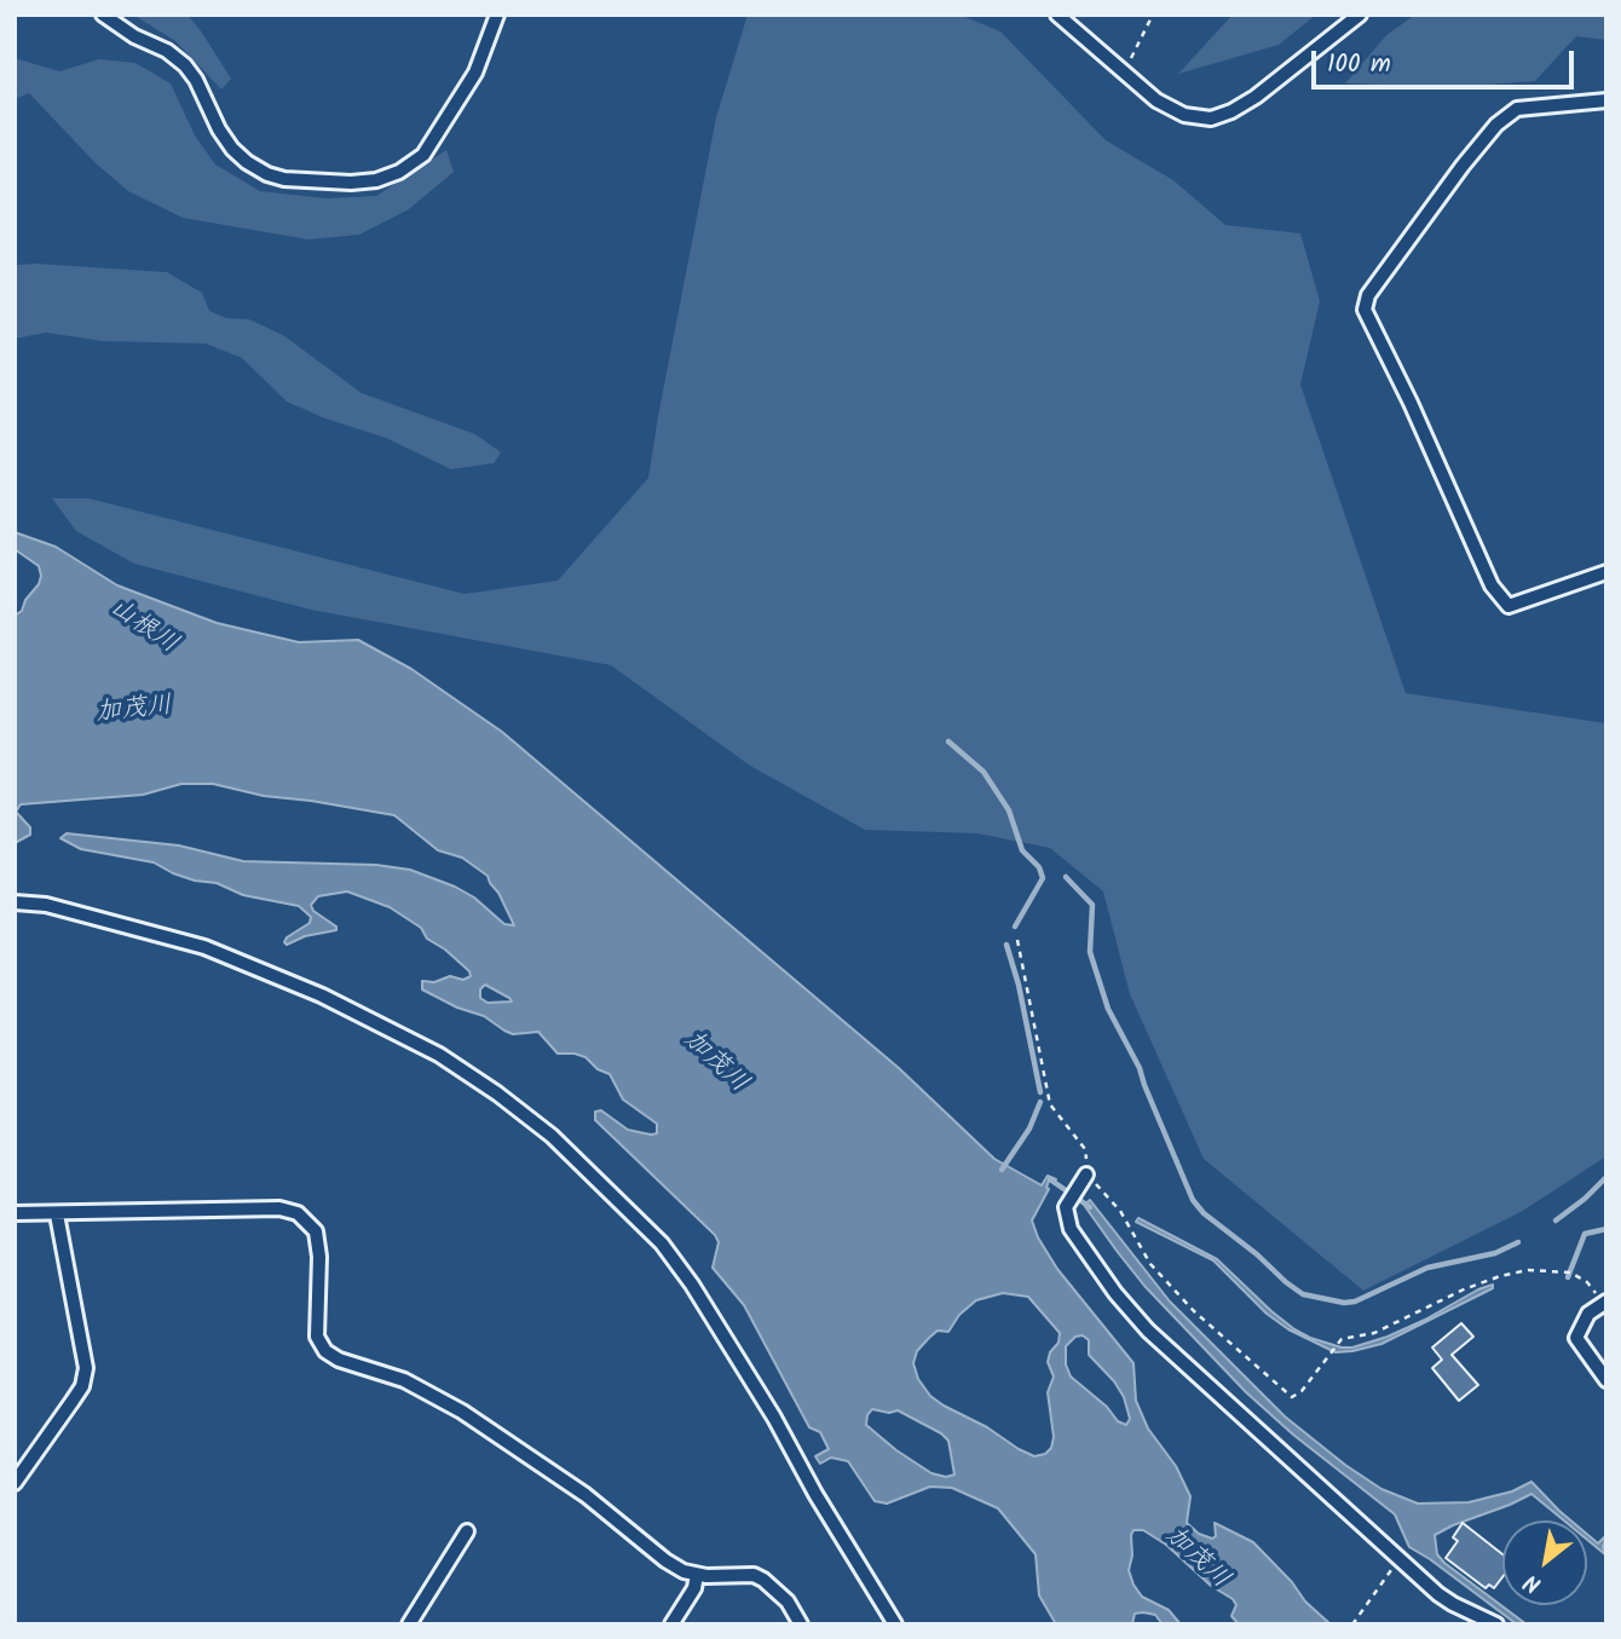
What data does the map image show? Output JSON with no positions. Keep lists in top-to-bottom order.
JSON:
{
  "water": ["山根川", "加茂川"],
  "scale_bar": "100 m",
  "north": "bottom left"
}
